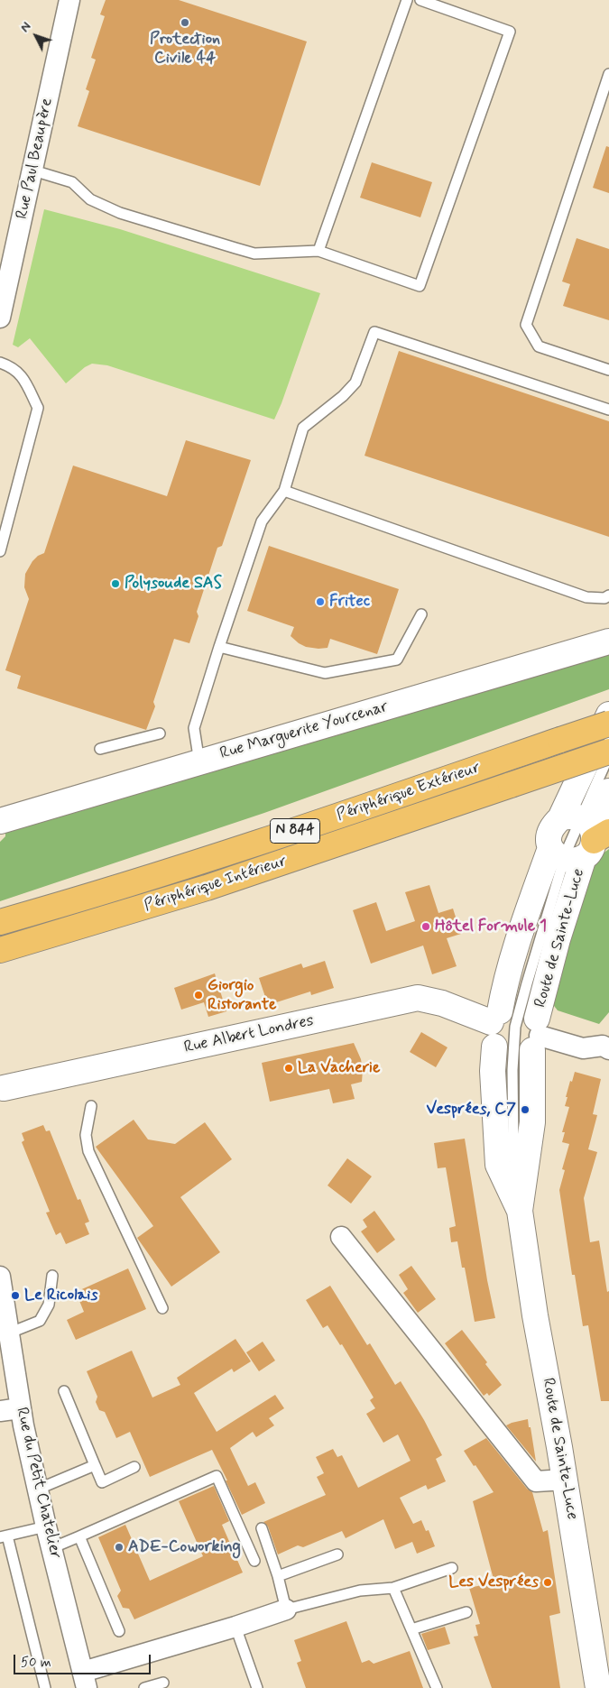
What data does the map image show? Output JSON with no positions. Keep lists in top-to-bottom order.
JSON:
{
  "streets": {
    "highway": ["Périphérique Extérieur", "N 844", "Périphérique Intérieur"],
    "street": [
      "Rue Paul Beaupère",
      "Rue Marguerite Yourcenar",
      "Route de Sainte-Luce",
      "Rue Albert Londres",
      "Rue du Petit Chatelier"
    ]
  },
  "crossings": [
    ["Périphérique Intérieur", "Route de Sainte-Luce"],
    ["Route de Sainte-Luce", "Rue Albert Londres"]
  ],
  "places": [
    "Protection Civile 44",
    "Polysoude SAS",
    "Fritec",
    "Hôtel Formule 1",
    "Giorgio Ristorante",
    "La Vacherie",
    "Vesprées, C7",
    "Le Ricolais",
    "ADE-Coworking",
    "Les Vesprées"
  ],
  "scale_bar": "50 m",
  "north": "top left"
}
